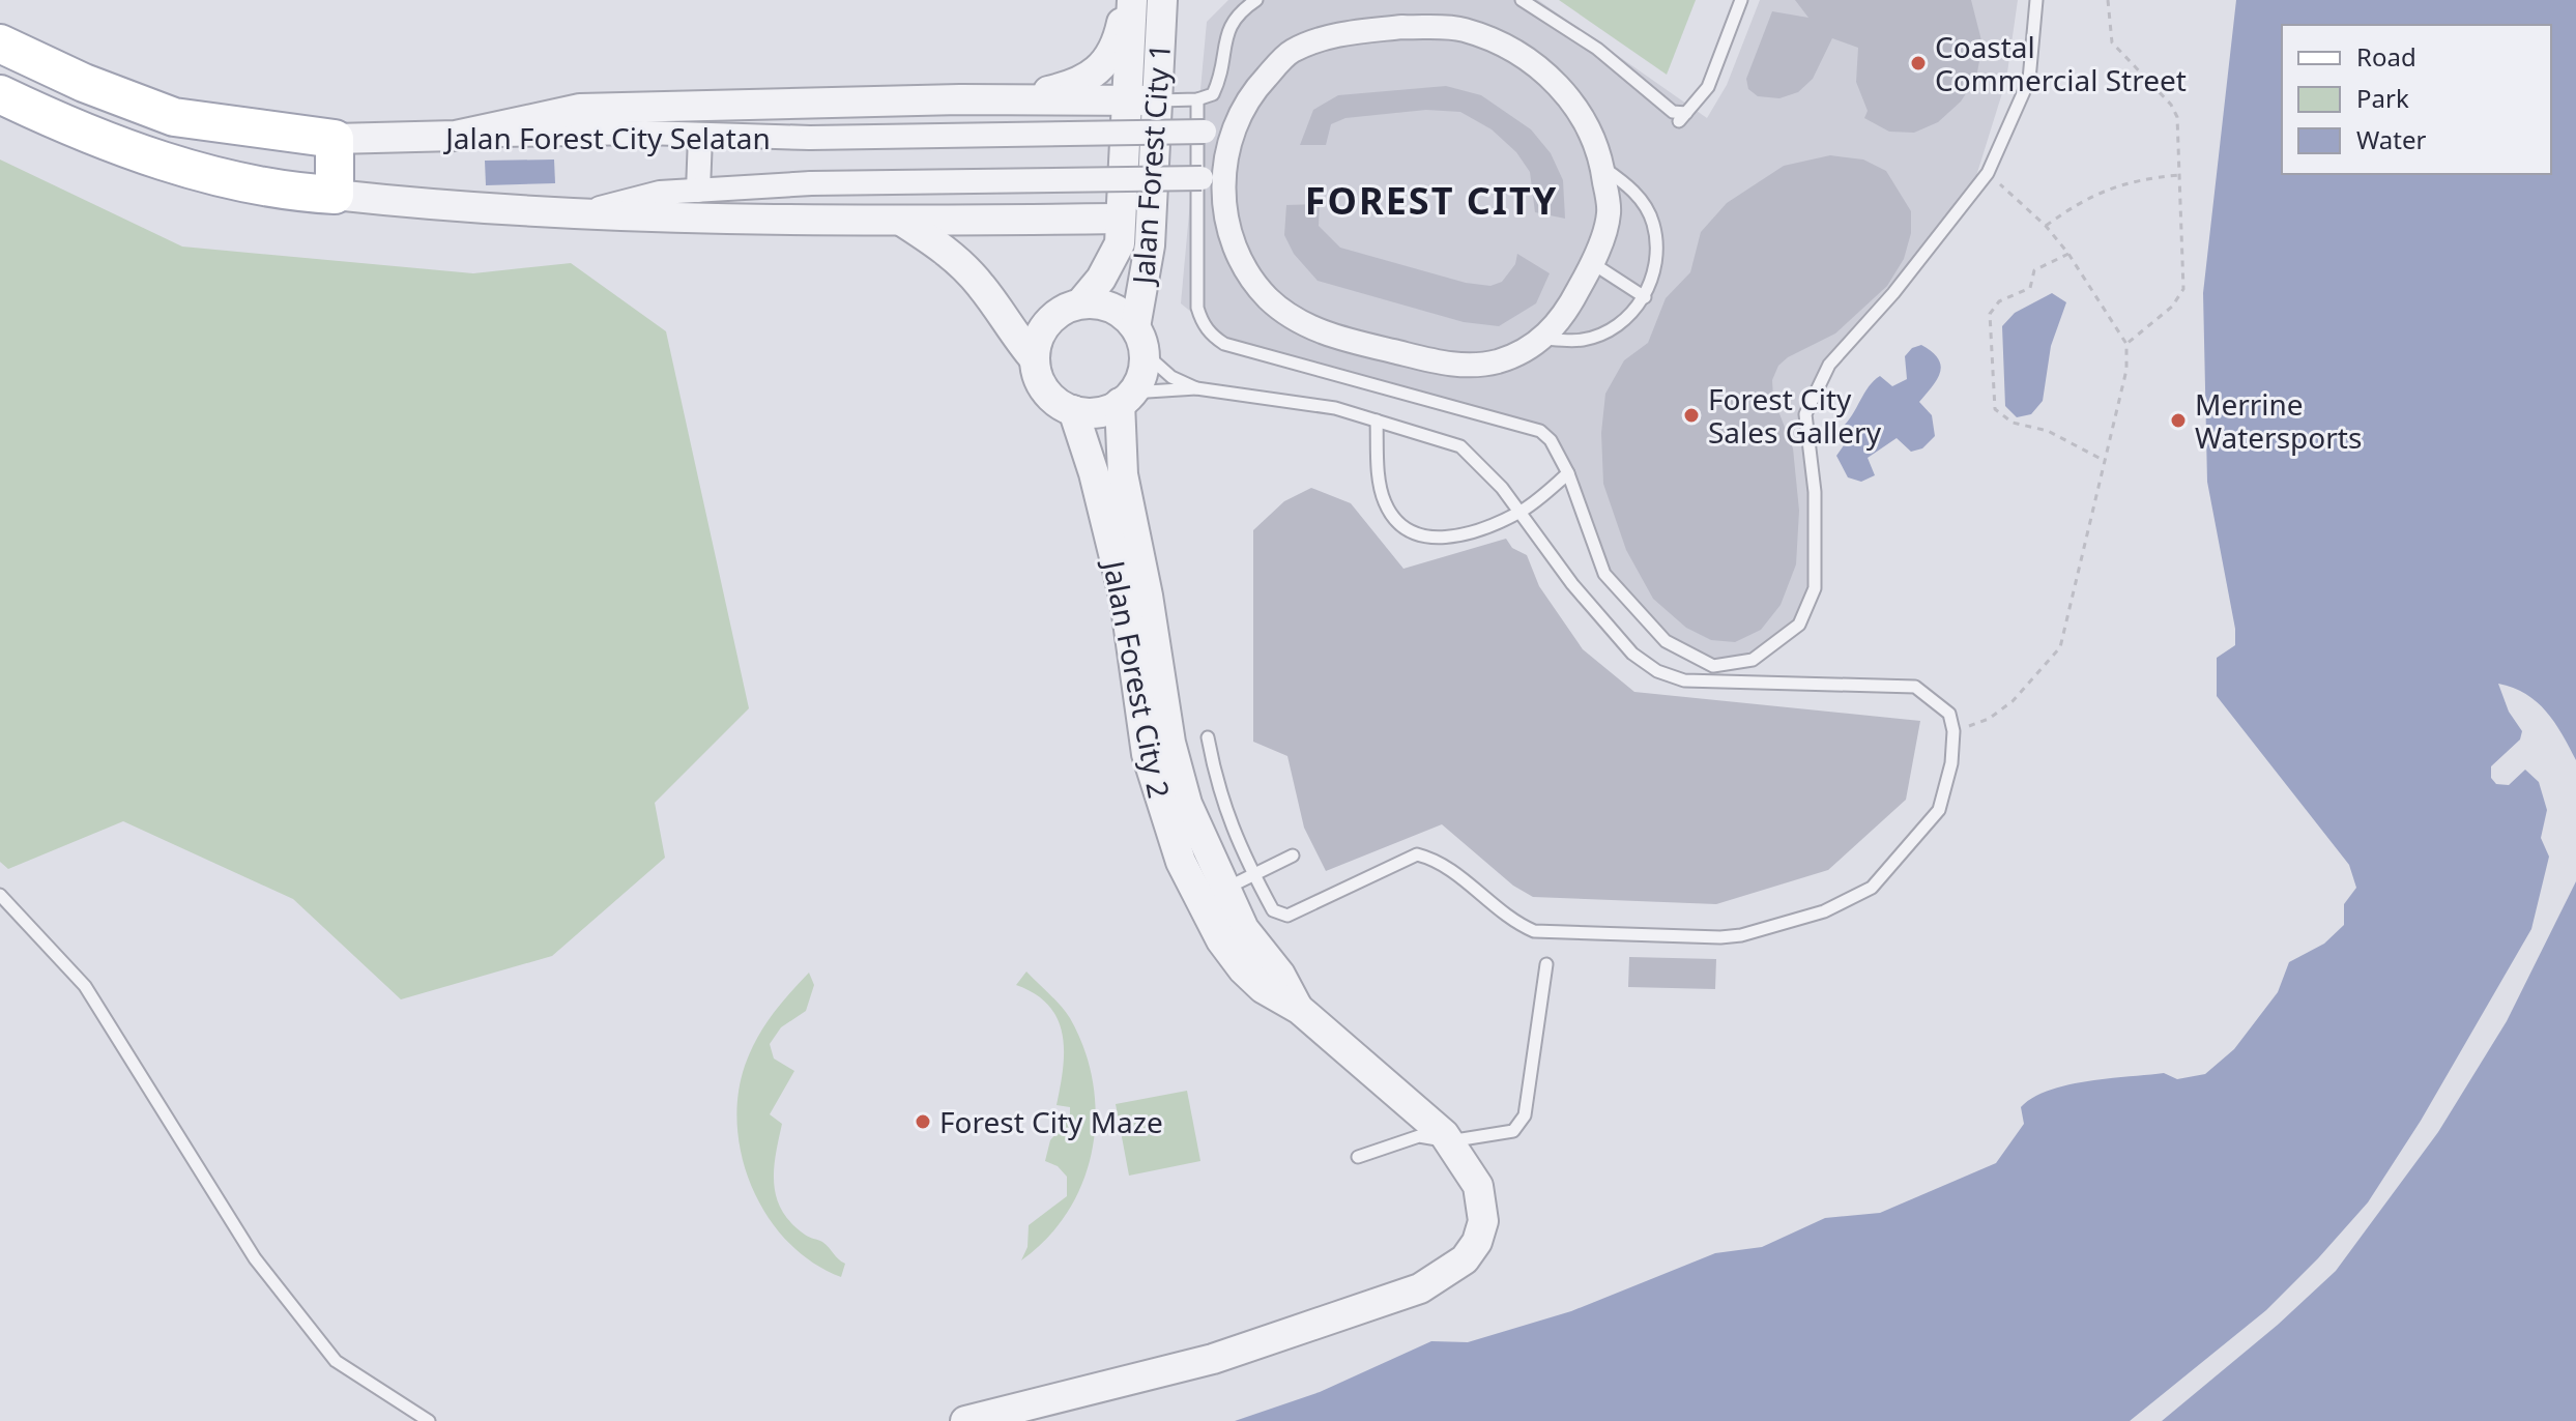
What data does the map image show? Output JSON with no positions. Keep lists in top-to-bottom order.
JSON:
{
  "streets": {
    "main road": ["Jalan Forest City Selatan"],
    "street": ["Jalan Forest City 1", "Jalan Forest City 2"]
  },
  "crossings": [
    ["Jalan Forest City 1", "Jalan Forest City 2"]
  ],
  "districts": ["FOREST CITY"],
  "places": [
    "Coastal Commercial Street",
    "Forest City Sales Gallery",
    "Merrine Watersports",
    "Forest City Maze"
  ],
  "legend": ["Road", "Park", "Water"]
}
